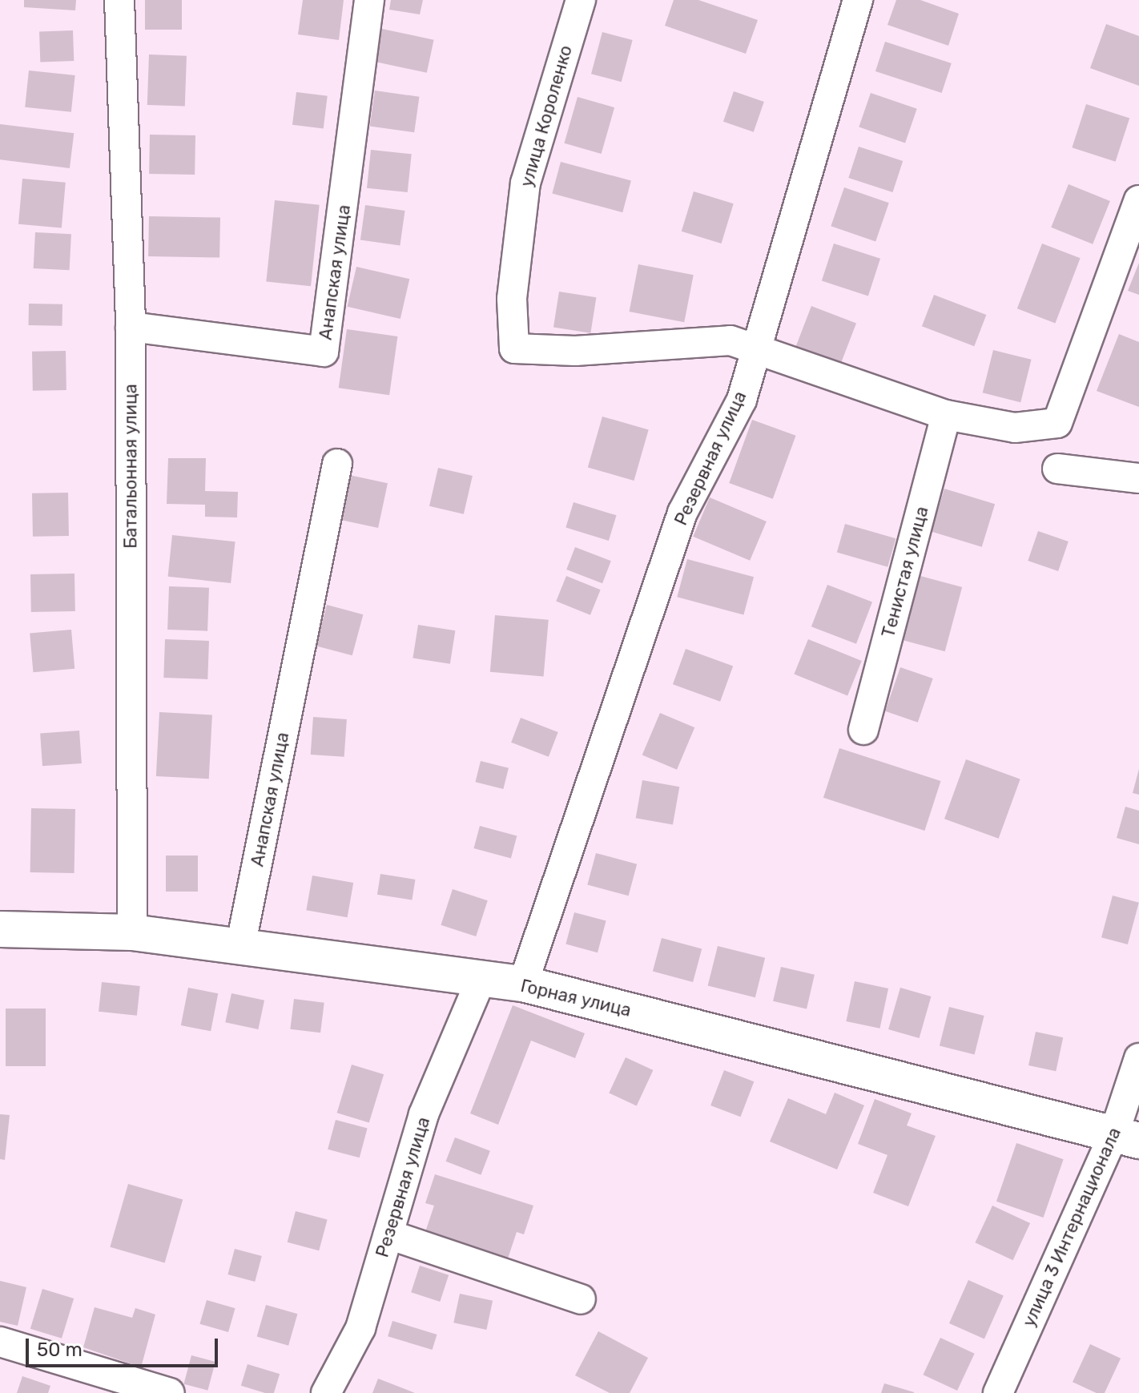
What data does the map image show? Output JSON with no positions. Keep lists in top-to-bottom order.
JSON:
{
  "streets": {
    "main road": ["Горная улица"],
    "street": [
      "улица Короленко",
      "Анапская улица",
      "Резервная улица",
      "Батальонная улица",
      "Тенистая улица",
      "улица 3 Интернационала"
    ]
  },
  "crossings": [
    ["улица Короленко", "Резервная улица"],
    ["Анапская улица", "Батальонная улица"],
    ["Анапская улица", "Горная улица"],
    ["Резервная улица", "Горная улица"],
    ["Батальонная улица", "Горная улица"],
    ["Горная улица", "улица 3 Интернационала"]
  ],
  "scale_bar": "50 m"
}
